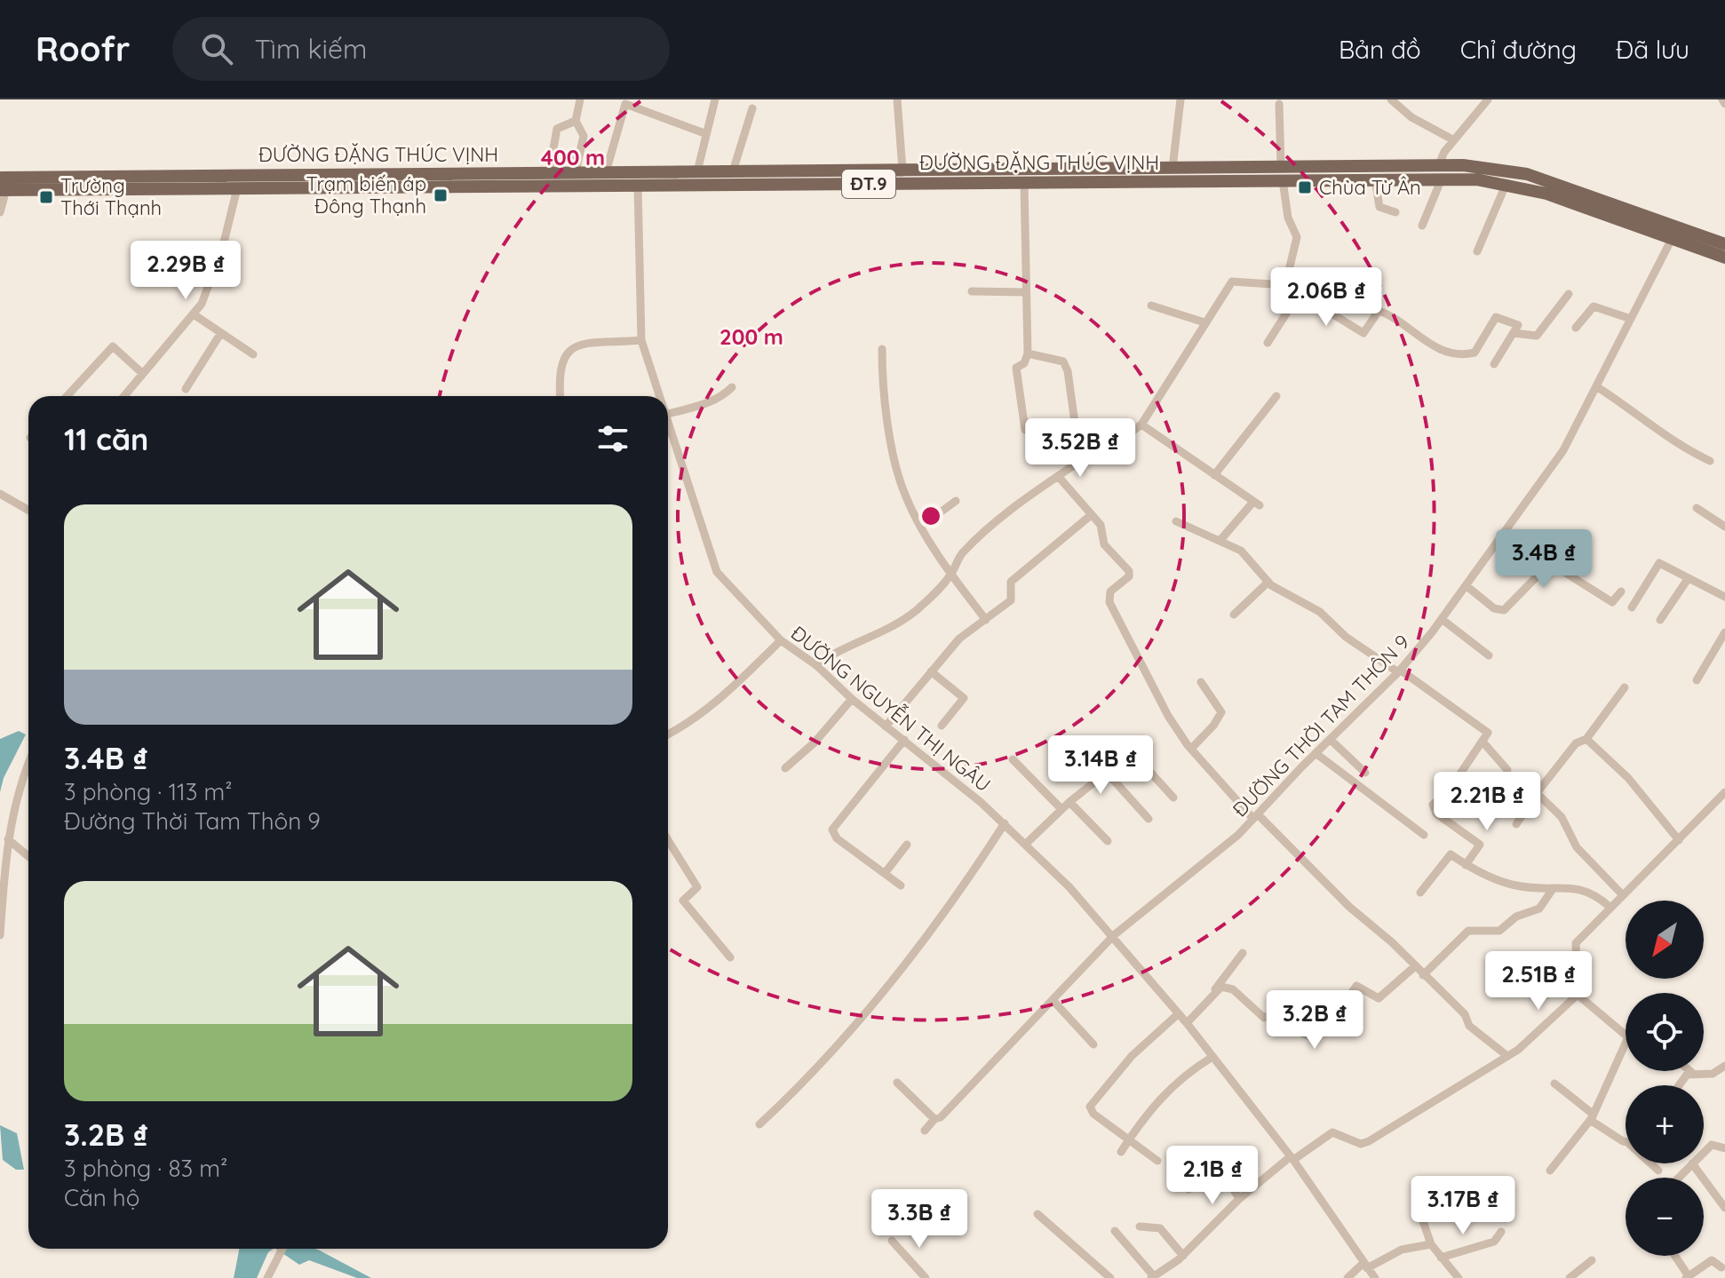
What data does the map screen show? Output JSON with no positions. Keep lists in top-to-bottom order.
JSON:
{
  "streets": {
    "main road": ["ĐƯỜNG ĐẶNG THÚC VỊNH", "ĐT.9"],
    "street": ["ĐƯỜNG NGUYỄN THỊ NGÂU", "ĐƯỜNG THỜI TAM THÔN 9"]
  },
  "crossings": [
    ["ĐƯỜNG ĐẶNG THÚC VỊNH", "ĐƯỜNG NGUYỄN THỊ NGÂU"],
    ["ĐƯỜNG ĐẶNG THÚC VỊNH", "ĐƯỜNG THỜI TAM THÔN 9"],
    ["ĐƯỜNG NGUYỄN THỊ NGÂU", "ĐƯỜNG THỜI TAM THÔN 9"]
  ],
  "places": {
    "transit": ["Chùa Từ Ân", "Trạm biến áp Đông Thạnh", "Trường Thới Thạnh"]
  },
  "north": "bottom left",
  "page": {
    "header": "Roofr",
    "search": "Tìm kiếm",
    "nav": ["Bản đồ", "Chỉ đường", "Đã lưu"],
    "price": [
      "2.29B ₫",
      "2.06B ₫",
      "3.52B ₫",
      "3.4B ₫",
      "3.14B ₫",
      "2.21B ₫",
      "2.51B ₫",
      "3.2B ₫",
      "2.1B ₫",
      "3.17B ₫",
      "3.3B ₫"
    ],
    "heading": "11 căn",
    "list": [
      {
        "name": "3.4B ₫",
        "note": "3 phòng · 113 m² · Đường Thời Tam Thôn 9"
      },
      {
        "name": "3.2B ₫",
        "note": "3 phòng · 83 m² · Căn hộ"
      }
    ],
    "map_buttons": ["+", "−"]
  },
  "rings": ["400 m", "200 m"]
}
